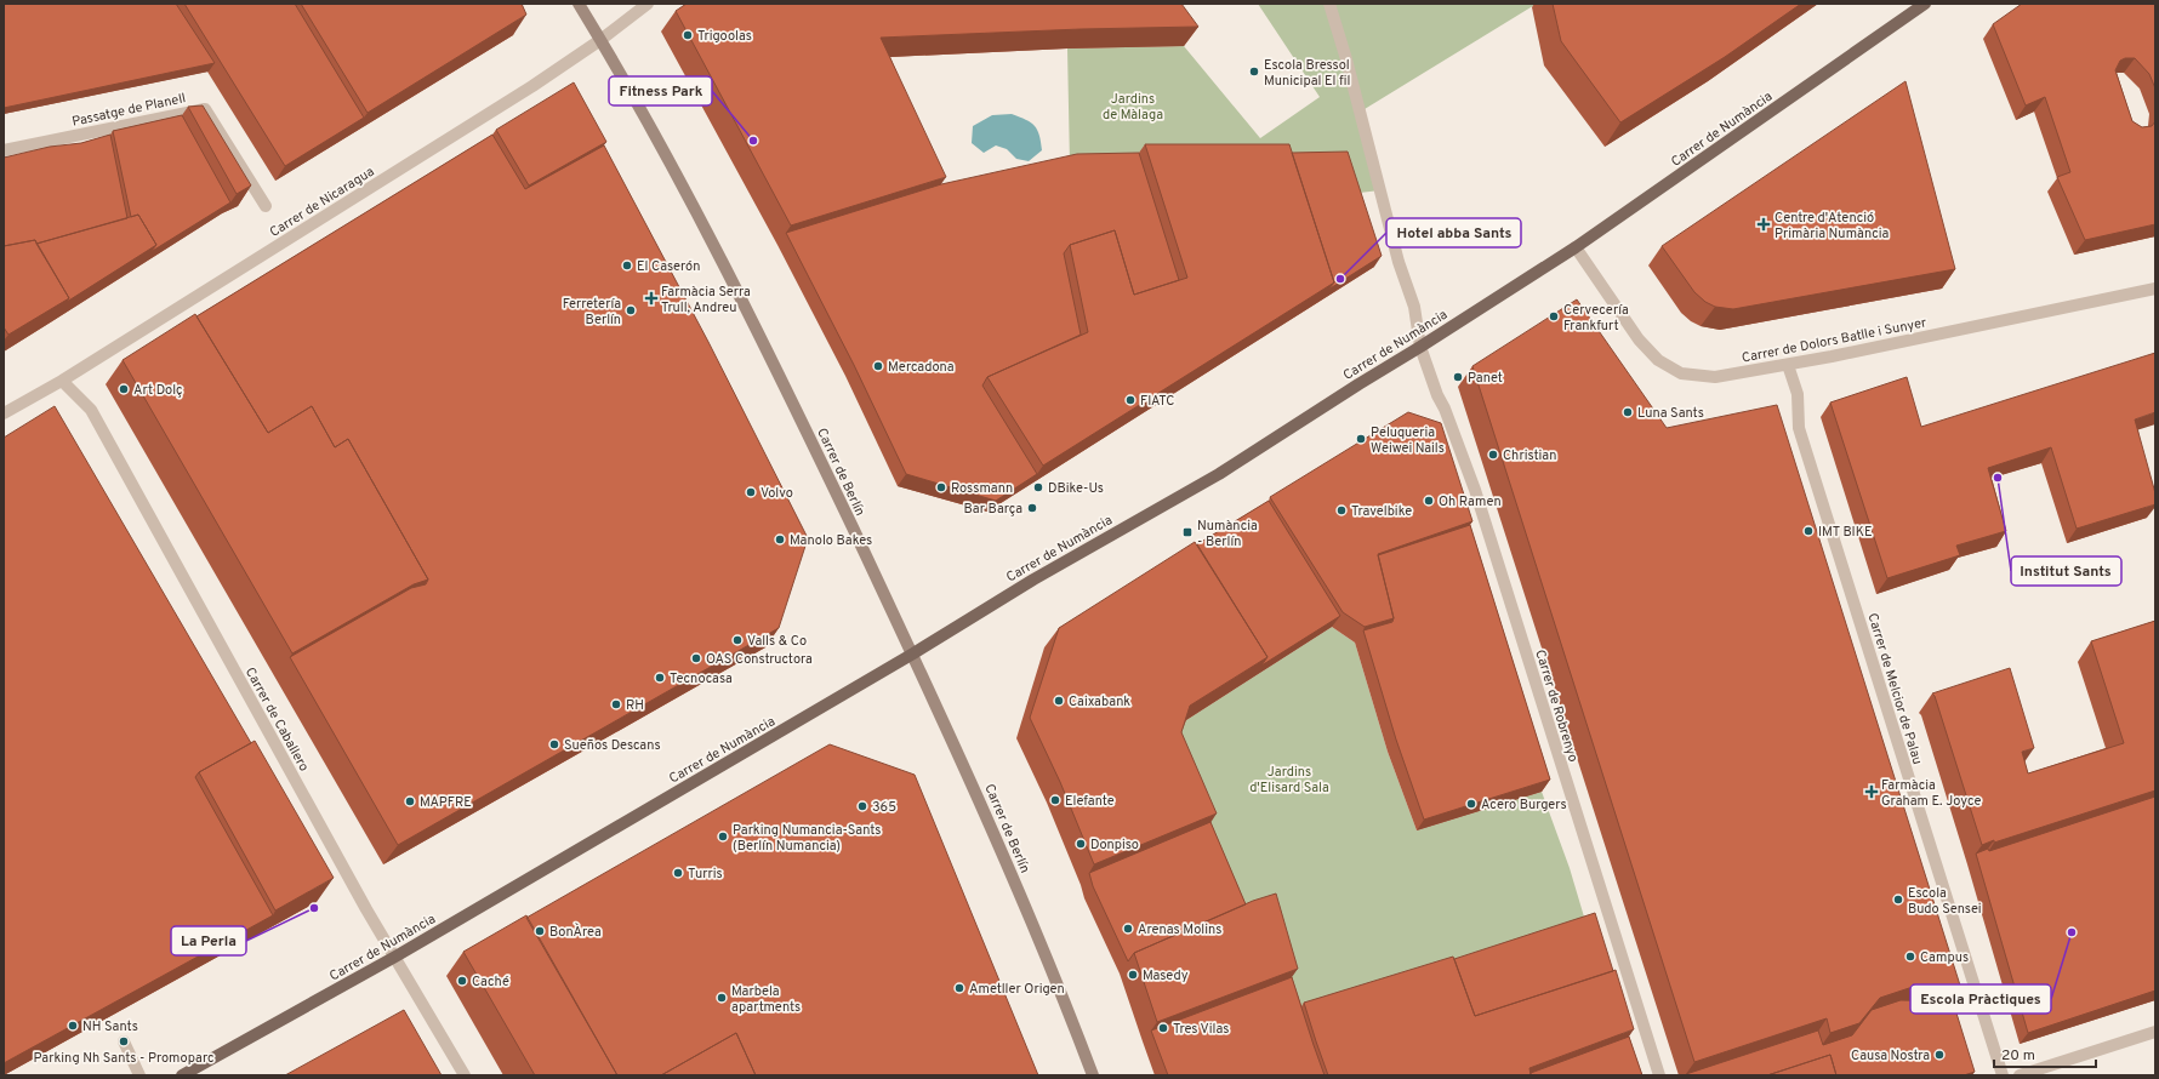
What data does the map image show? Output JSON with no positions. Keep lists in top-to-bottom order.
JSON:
{
  "streets": {
    "main road": ["Carrer de Numància", "Carrer de Berlín"],
    "street": [
      "Passatge de Planell",
      "Carrer de Nicaragua",
      "Carrer de Dolors Batlle i Sunyer",
      "Carrer de Melcior de Palau",
      "Carrer de Robrenyo",
      "Carrer de Caballero"
    ]
  },
  "crossings": [
    ["Carrer de Numància", "Carrer de Dolors Batlle i Sunyer"],
    ["Carrer de Numància", "Carrer de Berlín"],
    ["Carrer de Numància", "Carrer de Robrenyo"],
    ["Carrer de Numància", "Carrer de Caballero"],
    ["Carrer de Nicaragua", "Carrer de Berlín"],
    ["Carrer de Nicaragua", "Carrer de Caballero"],
    ["Carrer de Dolors Batlle i Sunyer", "Carrer de Melcior de Palau"]
  ],
  "parks": ["Jardins de Màlaga", "Jardins d'Elisard Sala"],
  "places": {
    "other": [
      "Trigoolas",
      "Escola Bressol Municipal El fil",
      "Fitness Park",
      "El Caserón",
      "Hotel abba Sants",
      "Ferretería Berlín",
      "Cervecería Frankfurt",
      "Mercadona",
      "Panet",
      "Art Dolç",
      "FIATC",
      "Luna Sants",
      "Peluqueria Weiwei Nails",
      "Christian",
      "Institut Sants",
      "Rossmann",
      "DBike-Us",
      "Volvo",
      "Oh Ramen",
      "Bar Barça",
      "Travelbike",
      "IMT BIKE",
      "Manolo Bakes",
      "Valls & Co",
      "OAS Constructora",
      "Tecnocasa",
      "Caixabank",
      "RH",
      "Sueños Descans",
      "Elefante",
      "MAPFRE",
      "Acero Burgers",
      "365",
      "Parking Numancia-Sants (Berlín Numancia)",
      "Donpiso",
      "Turris",
      "Escola Budo Sensei",
      "La Perla",
      "Arenas Molins",
      "BonÀrea",
      "Escola Pràctiques",
      "Campus",
      "Masedy",
      "Caché",
      "Ametller Origen",
      "Marbela apartments",
      "NH Sants",
      "Tres Vilas",
      "Parking Nh Sants - Promoparc",
      "Causa Nostra"
    ],
    "health": ["Centre d'Atenció Primària Numància", "Farmàcia Serra Trull, Andreu", "Farmàcia Graham E. Joyce"],
    "transit": ["Numància - Berlín"]
  },
  "scale_bar": "20 m"
}
